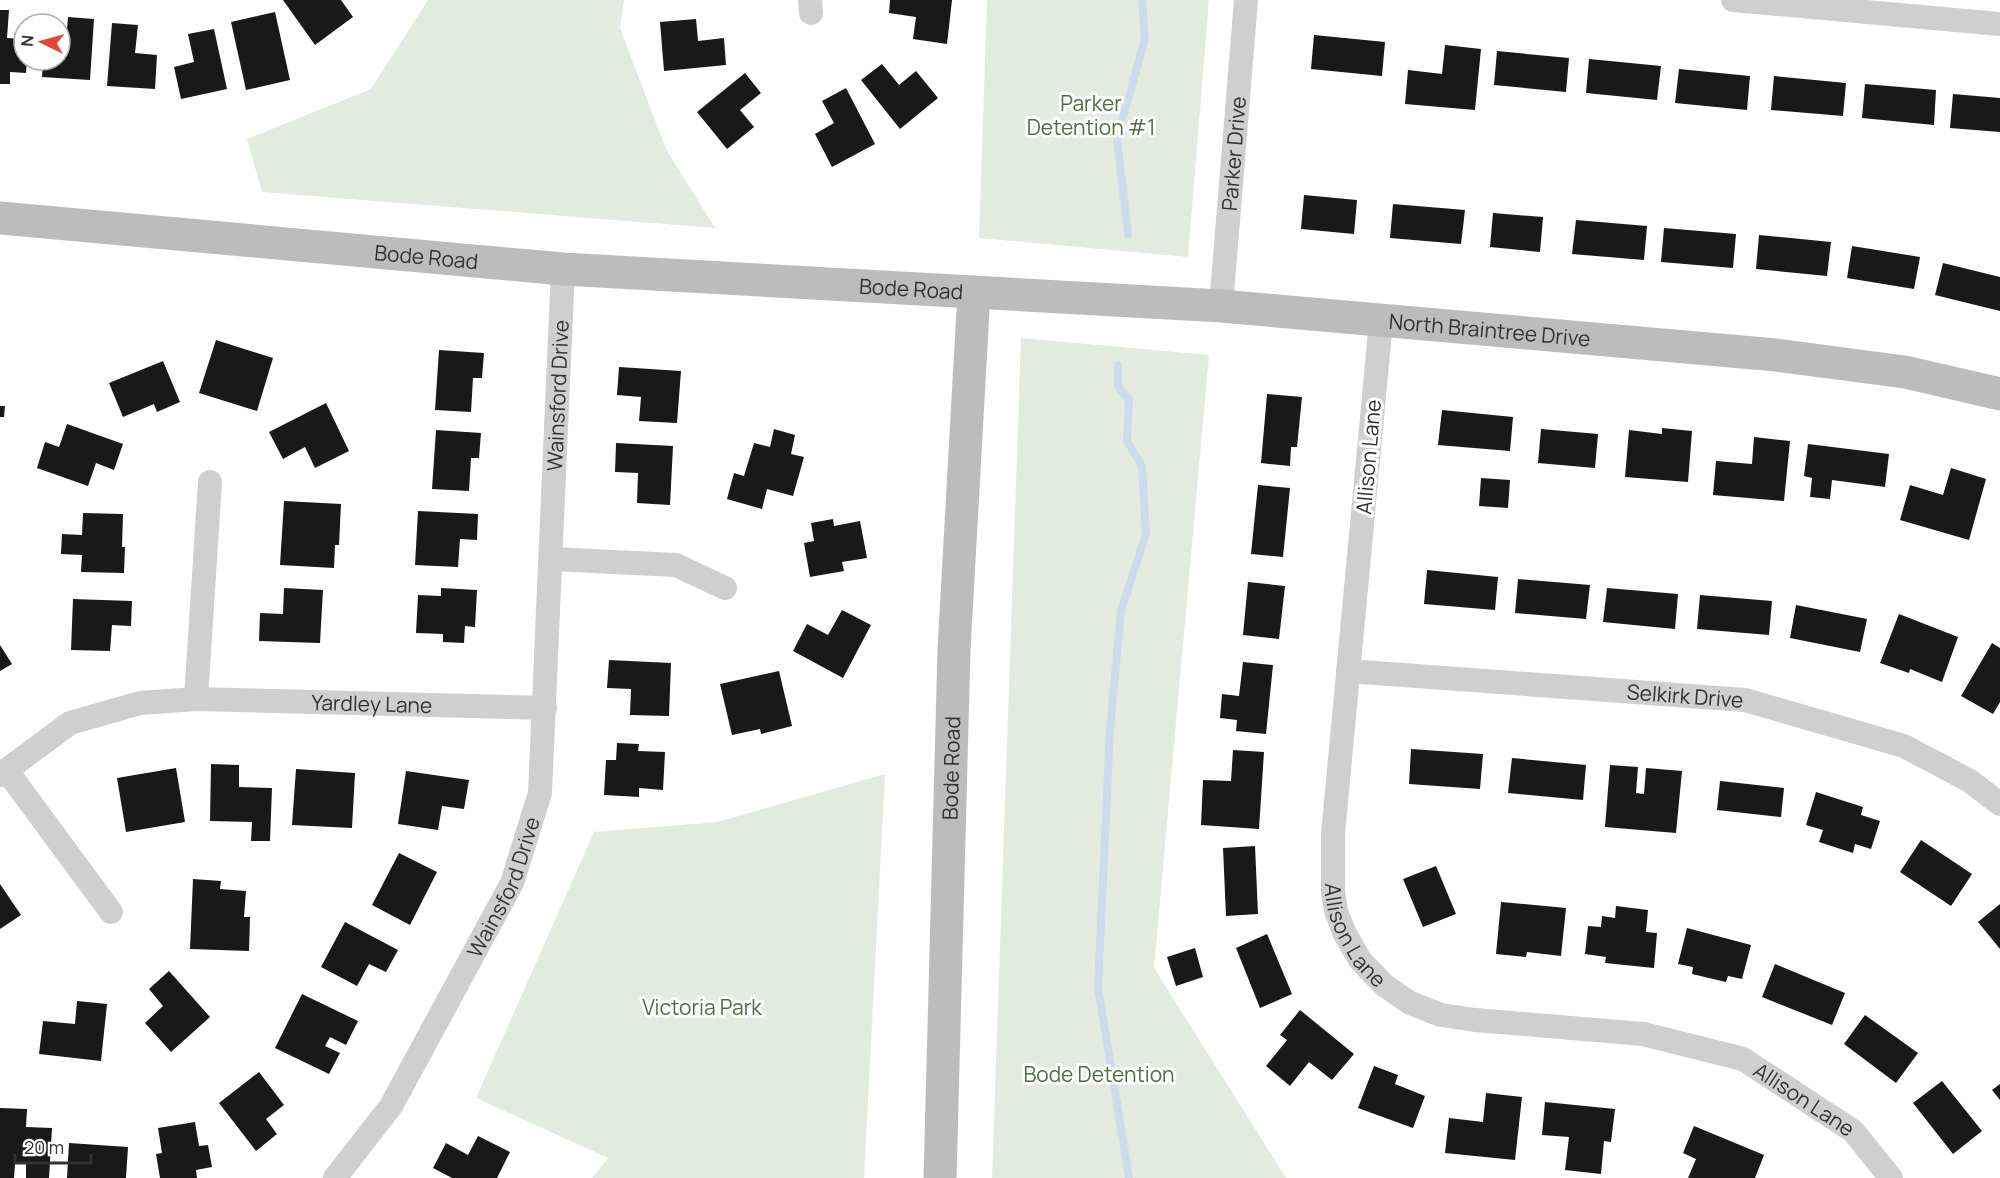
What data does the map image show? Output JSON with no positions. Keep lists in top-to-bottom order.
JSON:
{
  "streets": {
    "street": [
      "Parker Drive",
      "Bode Road",
      "North Braintree Drive",
      "Wainsford Drive",
      "Allison Lane",
      "Selkirk Drive",
      "Yardley Lane"
    ]
  },
  "crossings": [
    ["Parker Drive", "North Braintree Drive"],
    ["Bode Road", "North Braintree Drive"],
    ["Bode Road", "Wainsford Drive"],
    ["North Braintree Drive", "Allison Lane"],
    ["Wainsford Drive", "Yardley Lane"],
    ["Allison Lane", "Selkirk Drive"]
  ],
  "parks": ["Parker Detention #1", "Victoria Park", "Bode Detention"],
  "scale_bar": "20 m",
  "north": "left"
}
